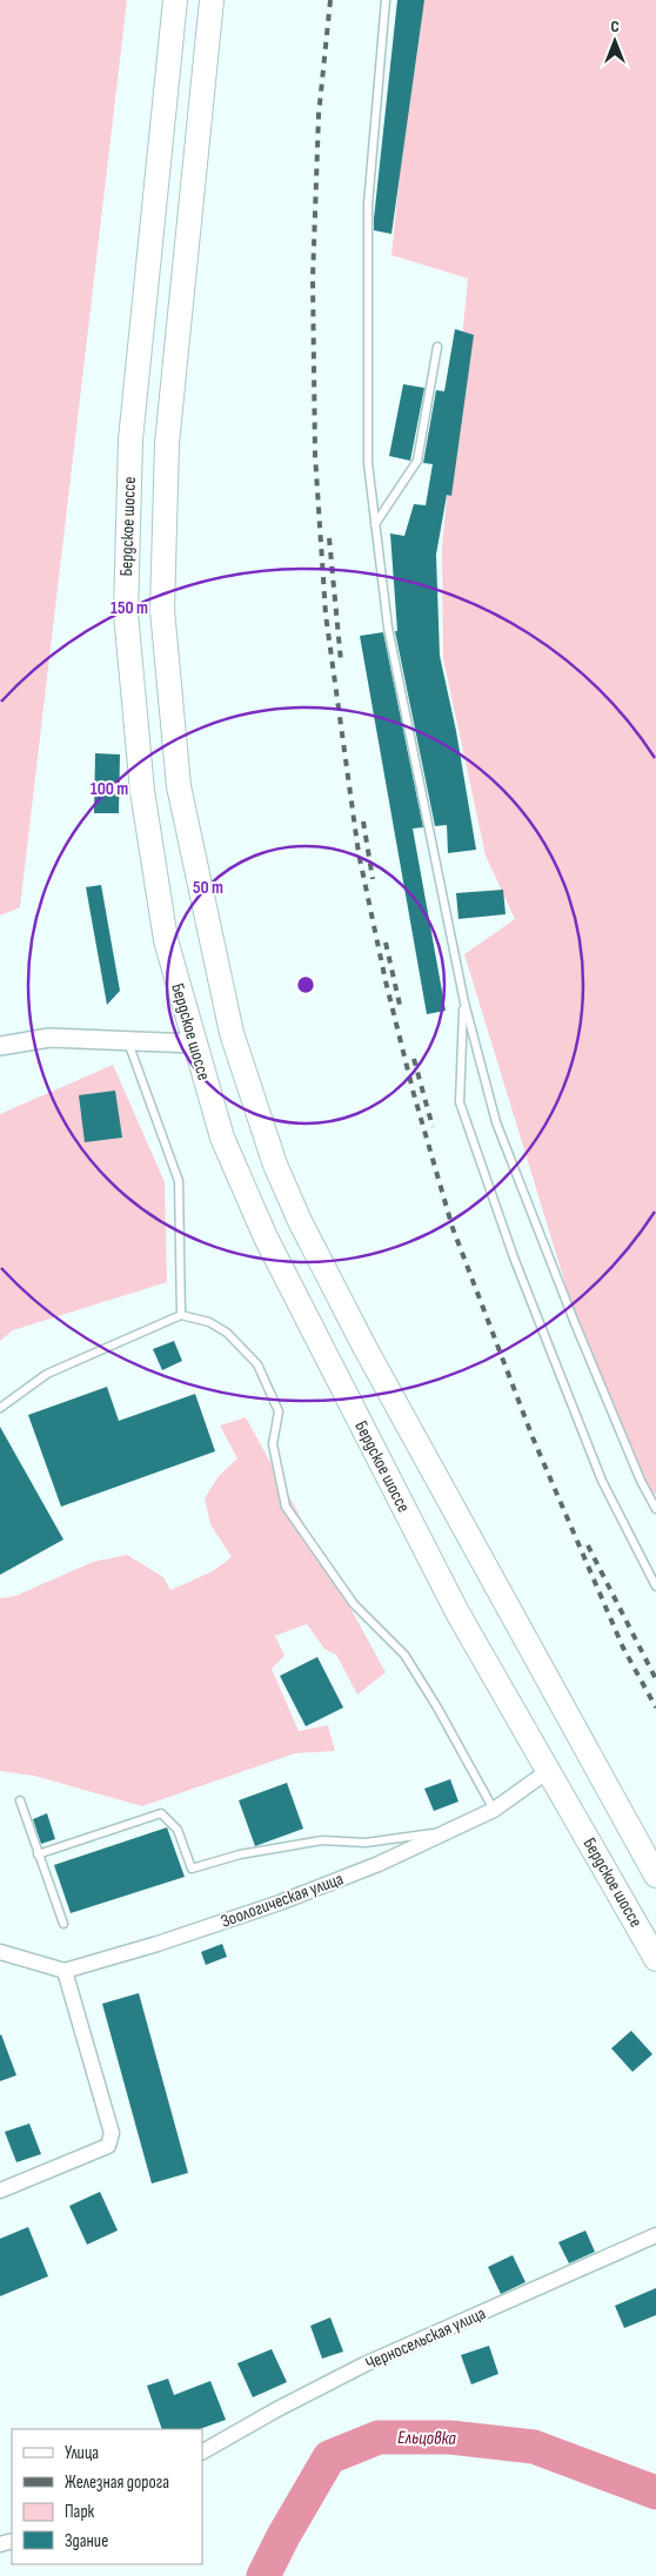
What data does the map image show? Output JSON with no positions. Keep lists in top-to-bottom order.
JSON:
{
  "streets": {
    "highway": ["Бердское шоссе"],
    "street": ["Зоологическая улица", "Черносельская улица"]
  },
  "crossings": [
    ["Бердское шоссе", "Зоологическая улица"]
  ],
  "water": ["Ельцовка"],
  "legend": [
    "Улица",
    "Железная дорога",
    "Парк",
    "Здание"
  ],
  "north": "top",
  "rings": ["150 m", "100 m", "50 m"]
}
